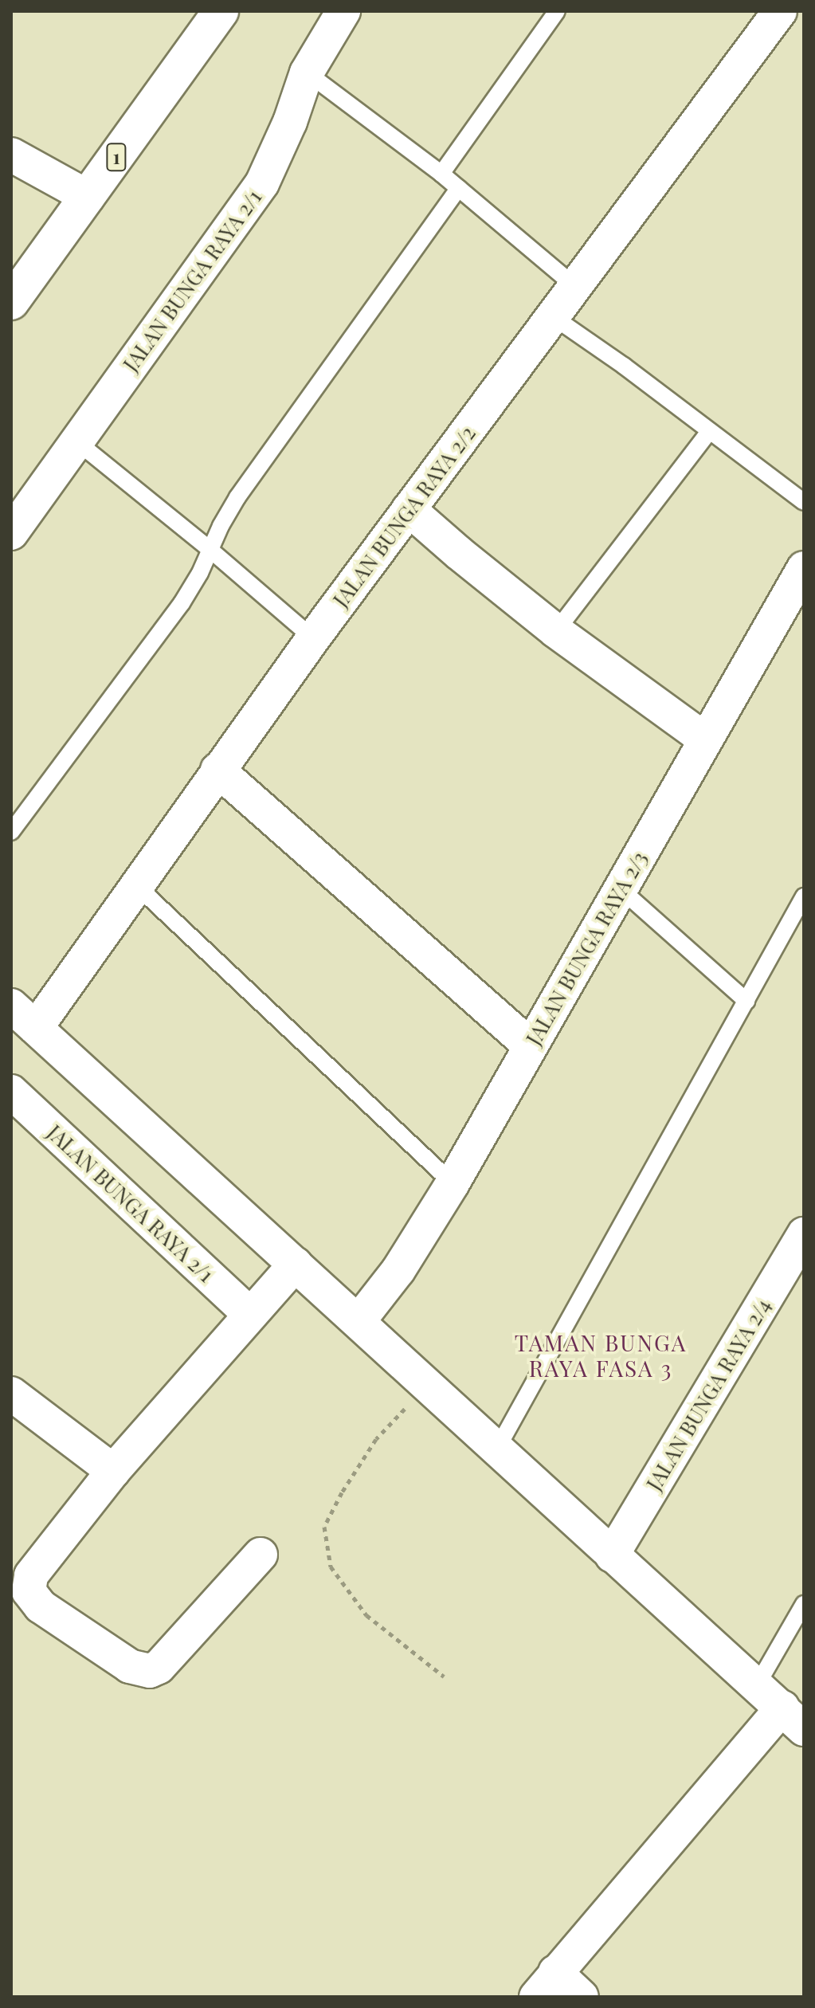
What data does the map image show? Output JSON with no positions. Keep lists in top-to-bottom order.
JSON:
{
  "streets": {
    "main road": ["1"],
    "street": [
      "JALAN BUNGA RAYA 2/1",
      "JALAN BUNGA RAYA 2/2",
      "JALAN BUNGA RAYA 2/3",
      "JALAN BUNGA RAYA 2/4"
    ]
  },
  "districts": ["TAMAN BUNGA RAYA FASA 3"]
}
